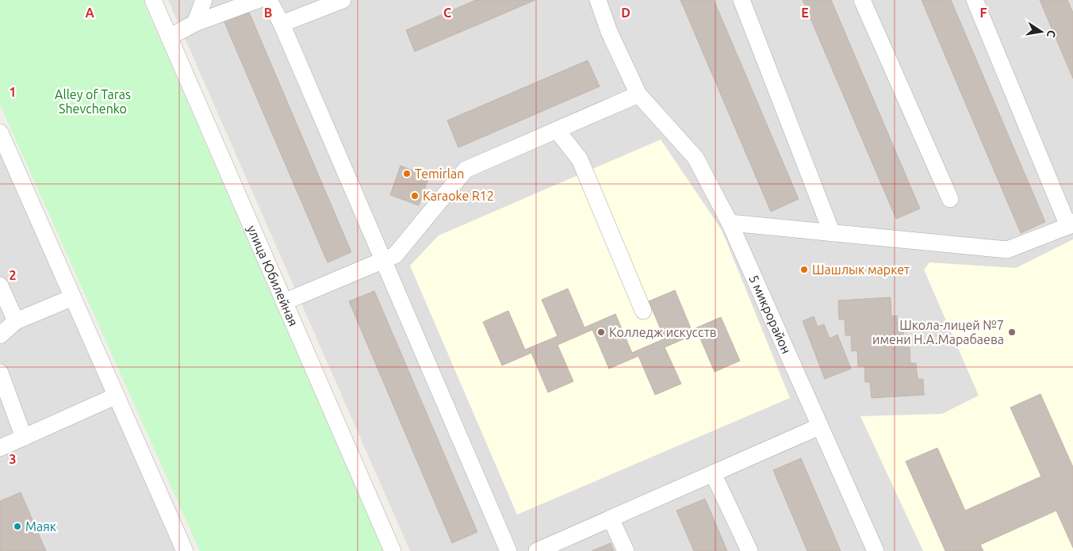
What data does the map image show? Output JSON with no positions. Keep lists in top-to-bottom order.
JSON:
{
  "streets": {
    "street": ["улица Юбилейная", "5 микрорайон"]
  },
  "parks": ["Alley of Taras Shevchenko"],
  "places": [
    "Temirlan",
    "Karaoke R12",
    "Шашлык маркет",
    "Колледж искусств",
    "Школа-лицей №7 имени Н.А.Марабаева",
    "Маяк"
  ],
  "north": "right",
  "grid": {
    "columns": [
      "A",
      "B",
      "C",
      "D",
      "E",
      "F"
    ],
    "rows": ["1", "2", "3"]
  }
}
